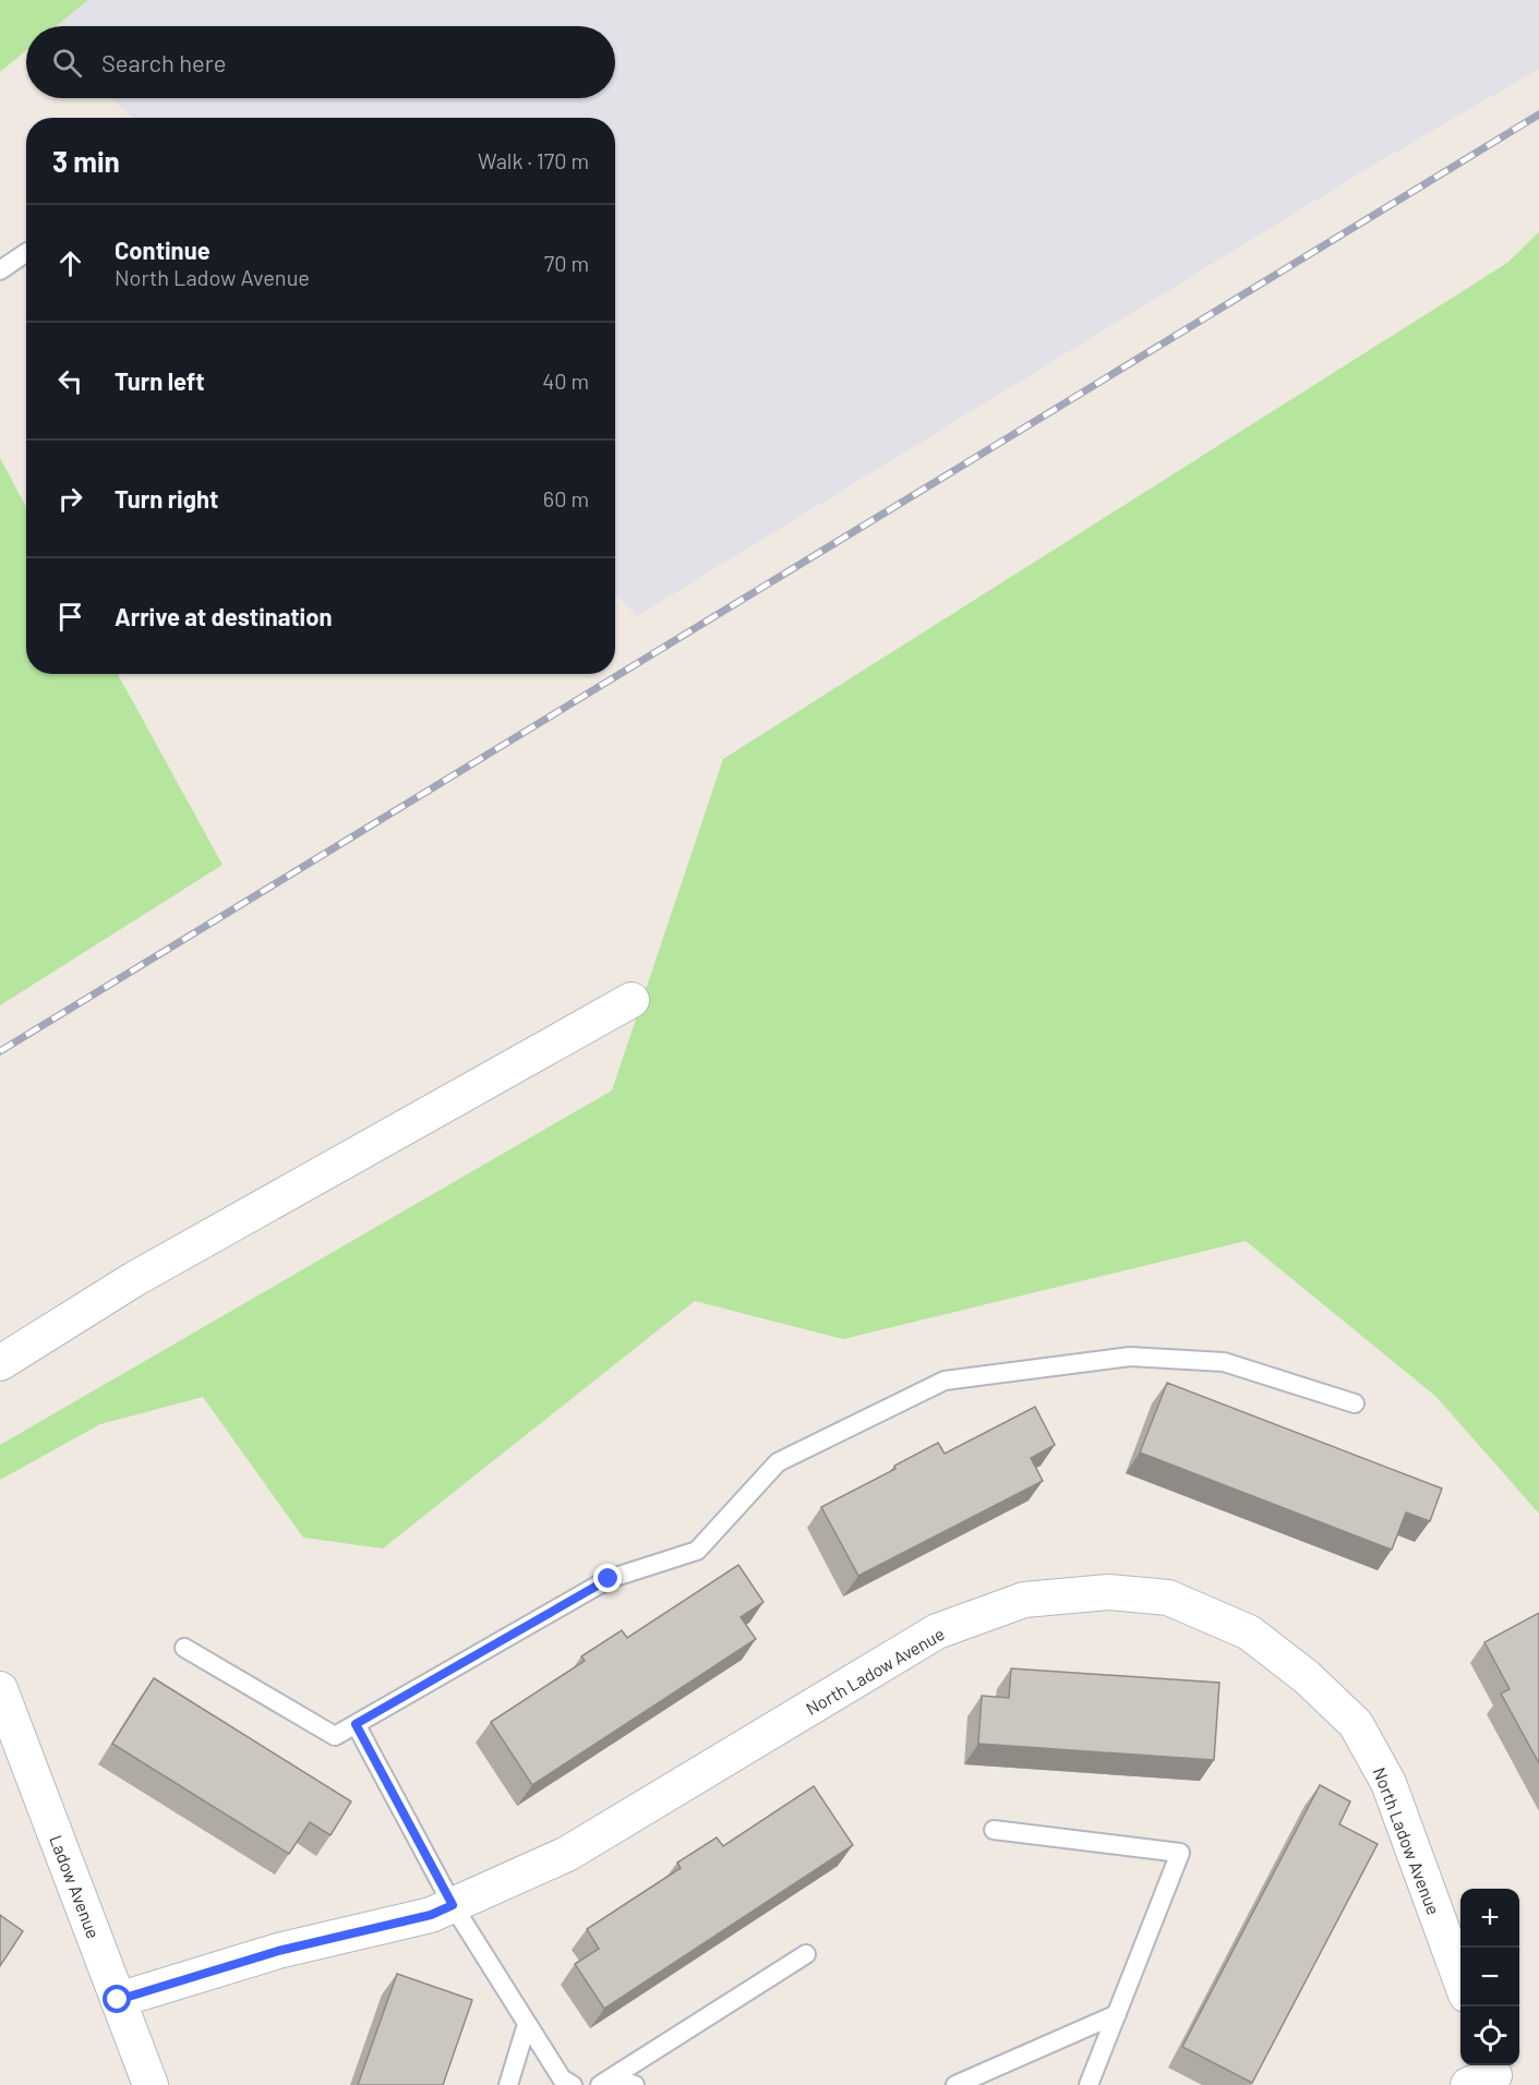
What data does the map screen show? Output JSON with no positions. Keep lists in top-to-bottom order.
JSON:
{
  "streets": {
    "street": ["North Ladow Avenue", "Ladow Avenue"]
  },
  "crossings": [
    ["North Ladow Avenue", "Ladow Avenue"]
  ],
  "page": {
    "search": "Search here",
    "heading": ["3 min", "Walk · 170 m"],
    "list": [
      ["Continue", "North Ladow Avenue", "70 m"],
      ["Turn left", "40 m"],
      ["Turn right", "60 m"],
      "Arrive at destination"
    ],
    "map_buttons": ["+", "−"]
  }
}
